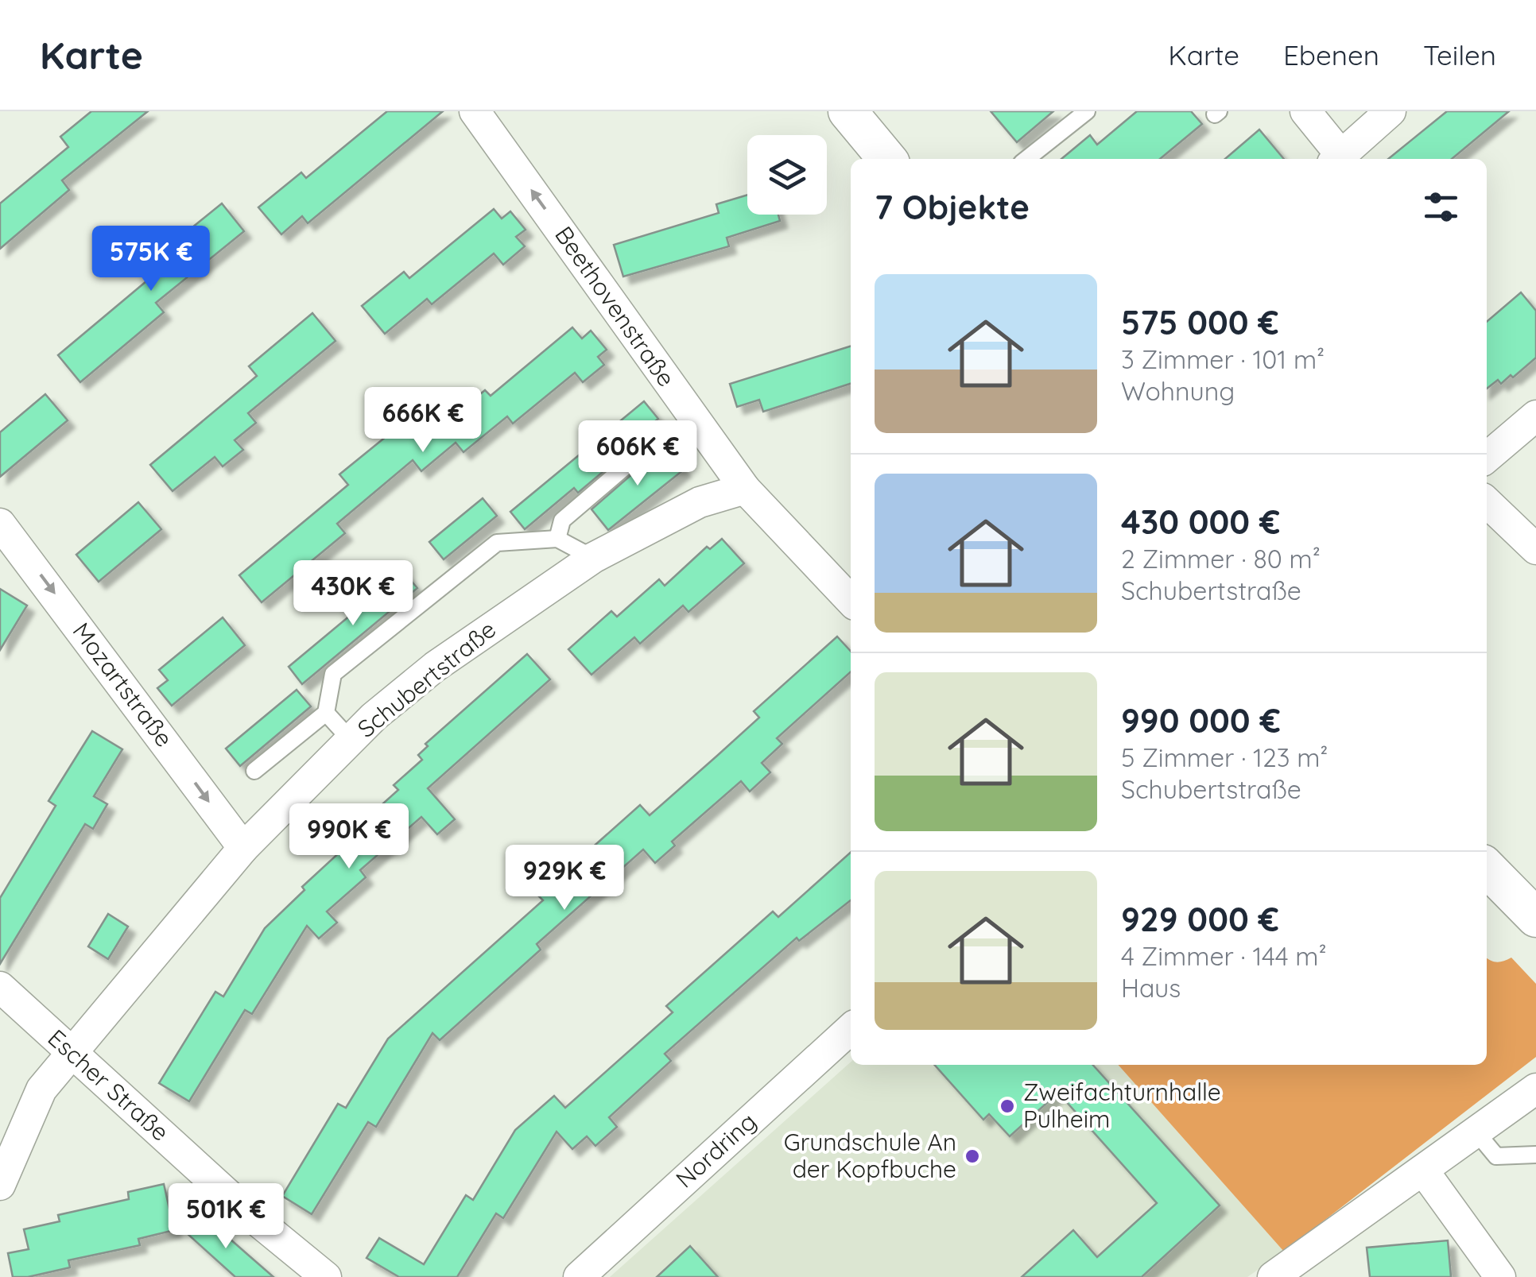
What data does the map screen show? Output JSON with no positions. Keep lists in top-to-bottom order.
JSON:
{
  "streets": {
    "street": [
      "Beethovenstraße",
      "Schubertstraße",
      "Mozartstraße",
      "Escher Straße",
      "Nordring"
    ]
  },
  "crossings": [
    ["Beethovenstraße", "Schubertstraße"],
    ["Schubertstraße", "Mozartstraße"],
    ["Schubertstraße", "Escher Straße"]
  ],
  "one_way": ["Beethovenstraße", "Mozartstraße"],
  "places": ["Zweifachturnhalle Pulheim", "Grundschule An der Kopfbuche"],
  "page": {
    "header": "Karte",
    "nav": ["Karte", "Ebenen", "Teilen"],
    "heading": "7 Objekte",
    "price": [
      "575K €",
      "666K €",
      "606K €",
      "430K €",
      "990K €",
      "929K €",
      "501K €"
    ],
    "list": [
      {
        "name": "575 000 €",
        "note": "3 Zimmer · 101 m² · Wohnung"
      },
      {
        "name": "430 000 €",
        "note": "2 Zimmer · 80 m² · Schubertstraße"
      },
      {
        "name": "990 000 €",
        "note": "5 Zimmer · 123 m² · Schubertstraße"
      },
      {
        "name": "929 000 €",
        "note": "4 Zimmer · 144 m² · Haus"
      }
    ]
  }
}
